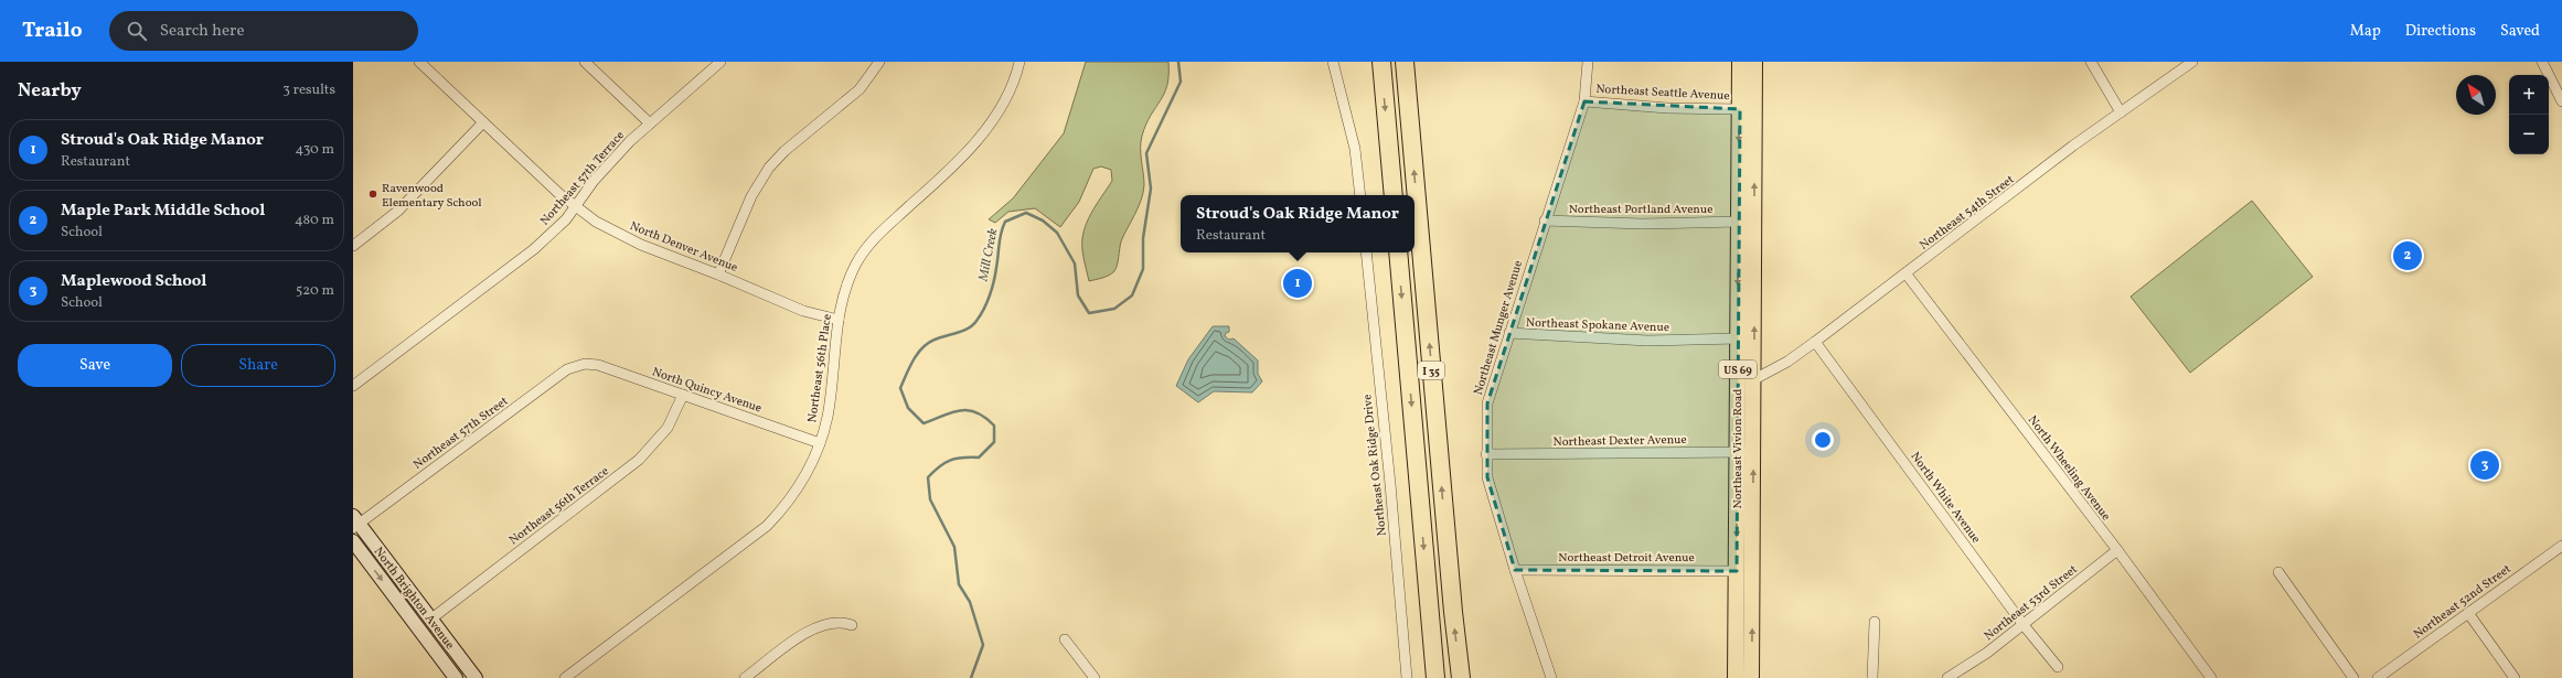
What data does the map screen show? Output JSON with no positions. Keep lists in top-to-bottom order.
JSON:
{
  "streets": {
    "highway": ["I 35"],
    "main road": ["US 69", "Northeast Vivion Road", "North Brighton Avenue"],
    "street": [
      "Northeast Seattle Avenue",
      "Northeast 57th Terrace",
      "Northeast Portland Avenue",
      "Northeast 54th Street",
      "North Denver Avenue",
      "Northeast Spokane Avenue",
      "Northeast Munger Avenue",
      "Northeast 56th Place",
      "North Quincy Avenue",
      "Northeast 57th Street",
      "Northeast Dexter Avenue",
      "Northeast Oak Ridge Drive",
      "North Wheeling Avenue",
      "North White Avenue",
      "Northeast 56th Terrace",
      "Northeast Detroit Avenue",
      "Northeast 52nd Street",
      "Northeast 53rd Street"
    ]
  },
  "crossings": [
    ["Northeast Seattle Avenue", "Northeast Munger Avenue"],
    ["Northeast Seattle Avenue", "Northeast Vivion Road"],
    ["Northeast 57th Terrace", "North Denver Avenue"],
    ["Northeast Portland Avenue", "Northeast Munger Avenue"],
    ["Northeast Portland Avenue", "Northeast Vivion Road"],
    ["Northeast 54th Street", "Northeast Vivion Road"],
    ["Northeast 54th Street", "North Wheeling Avenue"],
    ["Northeast 54th Street", "North White Avenue"],
    ["North Denver Avenue", "Northeast 56th Place"],
    ["Northeast Spokane Avenue", "Northeast Munger Avenue"],
    ["Northeast Spokane Avenue", "Northeast Vivion Road"],
    ["Northeast Munger Avenue", "Northeast Dexter Avenue"],
    ["Northeast Munger Avenue", "Northeast Detroit Avenue"],
    ["Northeast 56th Place", "North Quincy Avenue"],
    ["North Quincy Avenue", "Northeast 57th Street"],
    ["North Quincy Avenue", "Northeast 56th Terrace"],
    ["Northeast 57th Street", "North Brighton Avenue"],
    ["Northeast Dexter Avenue", "Northeast Vivion Road"],
    ["Northeast Vivion Road", "Northeast Detroit Avenue"],
    ["North Wheeling Avenue", "Northeast 53rd Street"],
    ["North White Avenue", "Northeast 53rd Street"],
    ["Northeast 56th Terrace", "North Brighton Avenue"]
  ],
  "water": ["Mill Creek"],
  "places": ["Ravenwood Elementary School"],
  "north": "top left",
  "page": {
    "header": "Trailo",
    "search": "Search here",
    "nav": ["Map", "Directions", "Saved"],
    "heading": ["Nearby", "3 results"],
    "map_buttons": ["+", "−"],
    "list": [
      {
        "mark": "1",
        "name": "Stroud's Oak Ridge Manor",
        "note": "Restaurant",
        "value": "430 m"
      },
      {
        "mark": "2",
        "name": "Maple Park Middle School",
        "note": "School",
        "value": "480 m"
      },
      {
        "mark": "3",
        "name": "Maplewood School",
        "note": "School",
        "value": "520 m"
      }
    ],
    "popup": ["Stroud's Oak Ridge Manor", "Restaurant"],
    "pins": ["2", "1", "3"],
    "buttons": ["Save", "Share"]
  }
}
